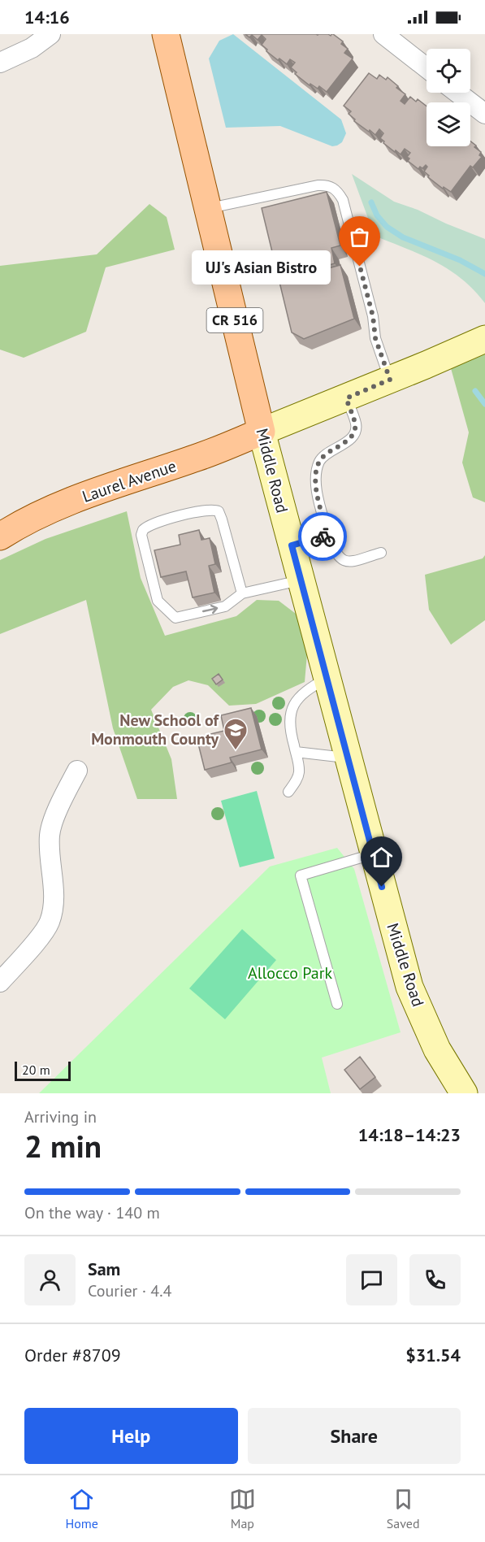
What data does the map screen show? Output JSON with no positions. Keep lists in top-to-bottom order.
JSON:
{
  "streets": {
    "main road": ["CR 516", "Middle Road", "Laurel Avenue"]
  },
  "crossings": [
    ["Middle Road", "Laurel Avenue"]
  ],
  "parks": ["Allocco Park"],
  "places": {
    "other": ["UJ's Asian Bistro"],
    "school or university": ["New School of Monmouth County"]
  },
  "scale_bar": "20 m",
  "page": {
    "status": "14:16",
    "bubble": "UJ's Asian Bistro",
    "scale": "20 m",
    "heading": ["2 min", "Arriving in", "14:18–14:23"],
    "panel": [
      "Sam",
      "Courier · 4.4",
      "Order #8709",
      "$31.54"
    ],
    "bar": "On the way · 140 m",
    "buttons": ["Help", "Share"],
    "tabs": ["Home", "Map", "Saved"]
  }
}
